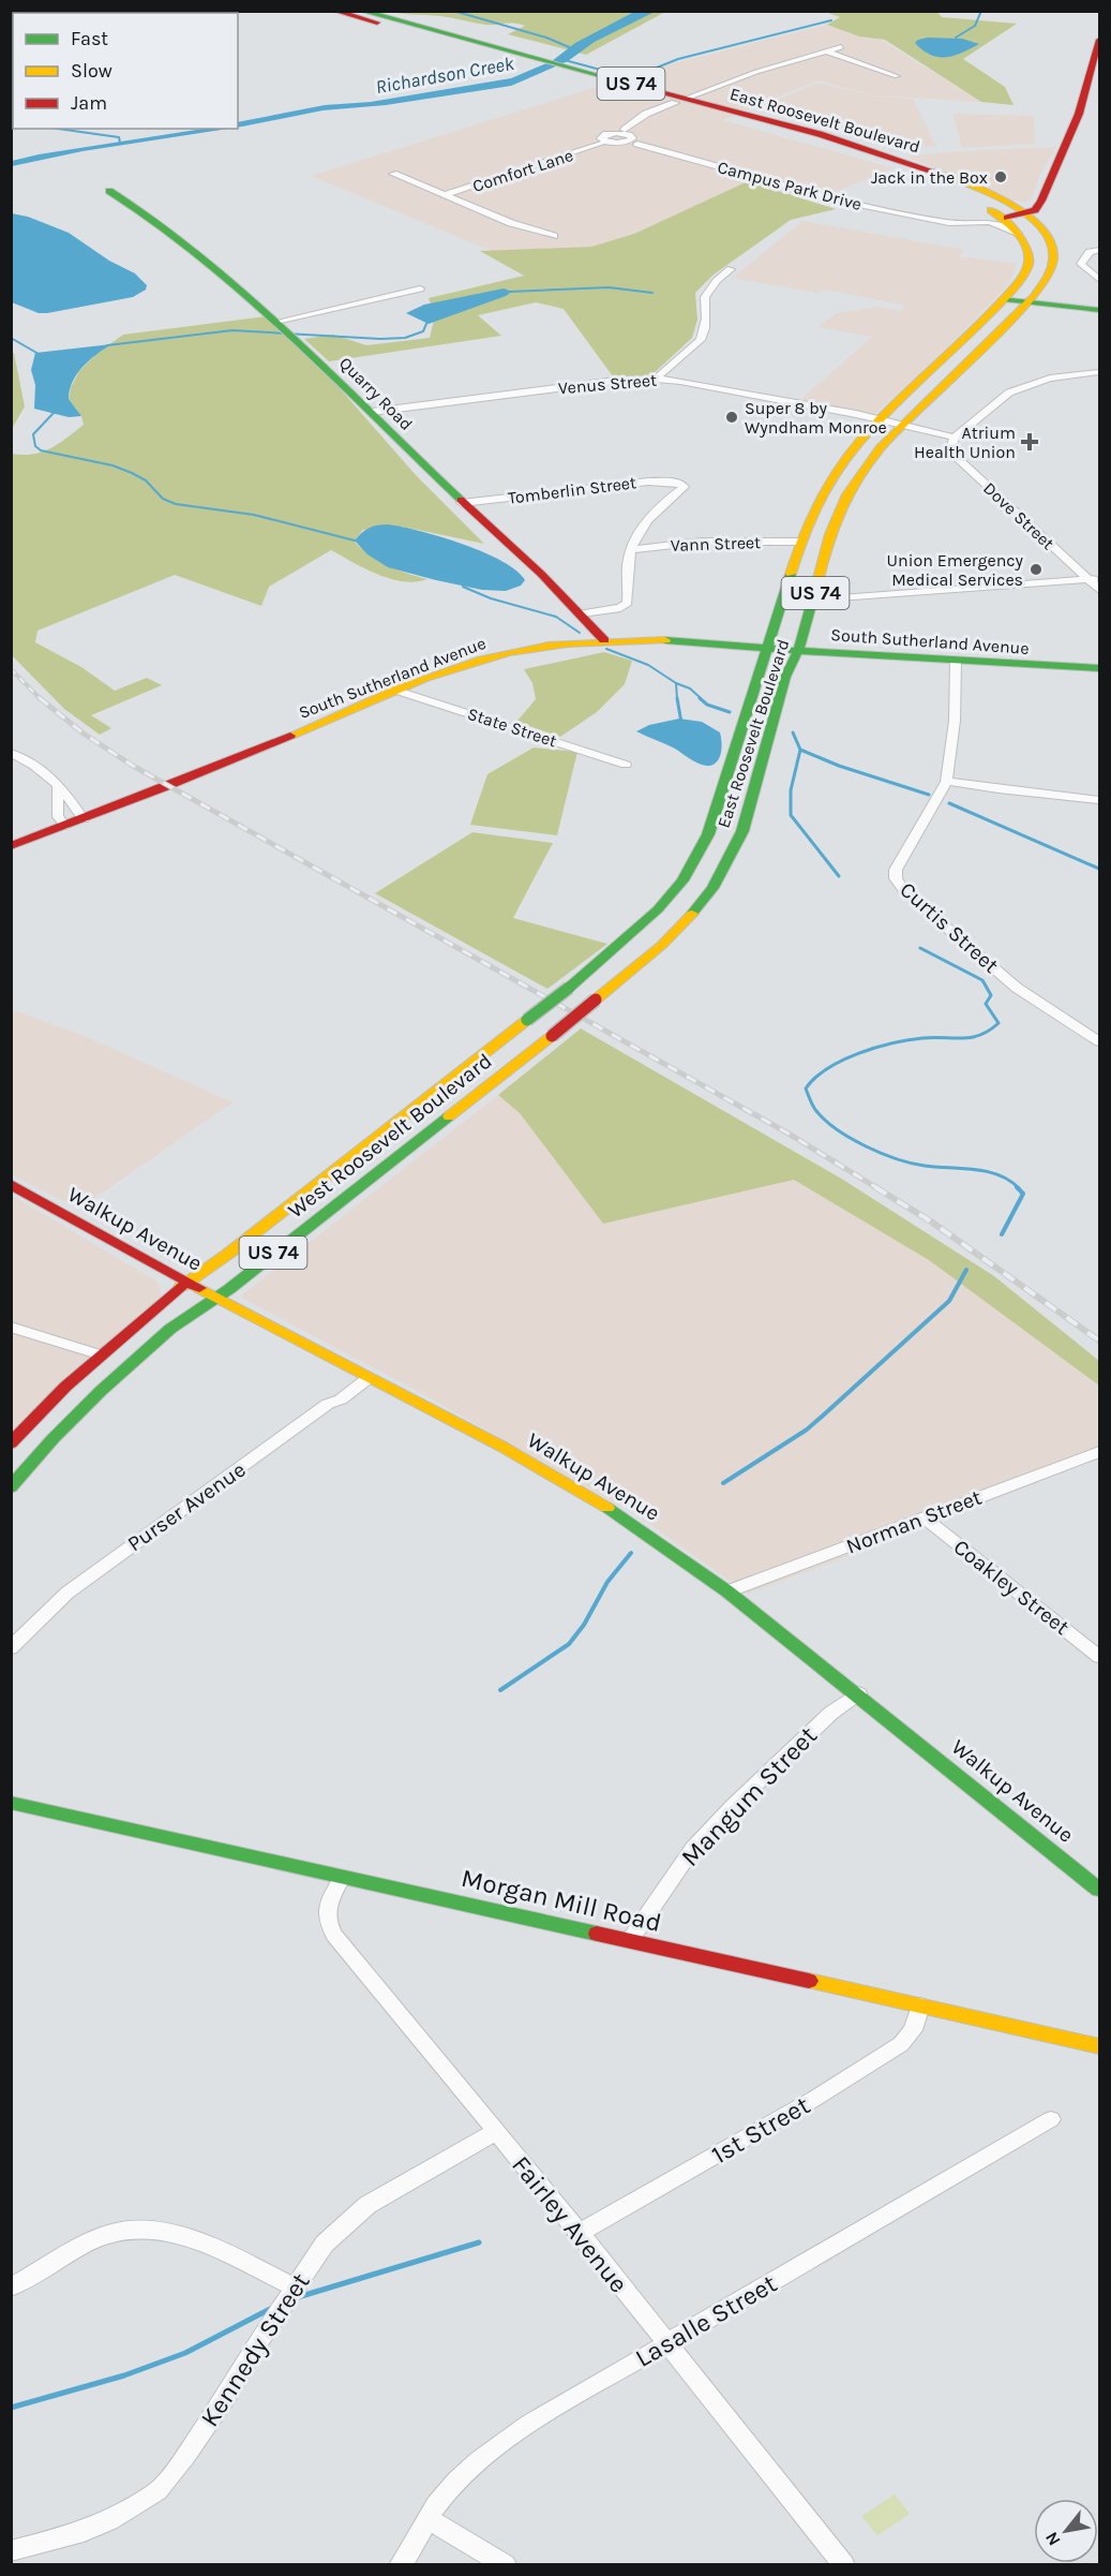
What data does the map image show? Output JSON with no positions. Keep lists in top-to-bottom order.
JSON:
{
  "streets": {
    "main road": [
      "US 74",
      "East Roosevelt Boulevard",
      "Quarry Road",
      "South Sutherland Avenue",
      "West Roosevelt Boulevard",
      "Walkup Avenue",
      "Morgan Mill Road"
    ],
    "street": [
      "Comfort Lane",
      "Campus Park Drive",
      "Venus Street",
      "Tomberlin Street",
      "Dove Street",
      "Vann Street",
      "State Street",
      "Curtis Street",
      "Purser Avenue",
      "Norman Street",
      "Coakley Street",
      "Mangum Street",
      "1st Street",
      "Fairley Avenue",
      "Lasalle Street",
      "Kennedy Street"
    ]
  },
  "crossings": [
    ["East Roosevelt Boulevard", "Comfort Lane"],
    ["East Roosevelt Boulevard", "Campus Park Drive"],
    ["East Roosevelt Boulevard", "Venus Street"],
    ["East Roosevelt Boulevard", "Vann Street"],
    ["East Roosevelt Boulevard", "South Sutherland Avenue"],
    ["East Roosevelt Boulevard", "West Roosevelt Boulevard"],
    ["Comfort Lane", "Campus Park Drive"],
    ["Venus Street", "Quarry Road"],
    ["Quarry Road", "Tomberlin Street"],
    ["Quarry Road", "South Sutherland Avenue"],
    ["Tomberlin Street", "Vann Street"],
    ["South Sutherland Avenue", "State Street"],
    ["South Sutherland Avenue", "Curtis Street"],
    ["West Roosevelt Boulevard", "Walkup Avenue"],
    ["Walkup Avenue", "Purser Avenue"],
    ["Walkup Avenue", "Norman Street"],
    ["Walkup Avenue", "Mangum Street"],
    ["Norman Street", "Coakley Street"],
    ["Mangum Street", "Morgan Mill Road"],
    ["Morgan Mill Road", "1st Street"],
    ["Morgan Mill Road", "Fairley Avenue"],
    ["1st Street", "Fairley Avenue"],
    ["Fairley Avenue", "Lasalle Street"],
    ["Fairley Avenue", "Kennedy Street"]
  ],
  "water": ["Richardson Creek"],
  "places": {
    "other": ["Jack in the Box", "Super 8 by Wyndham Monroe", "Union Emergency Medical Services"],
    "health": ["Atrium Health Union"]
  },
  "legend": ["Fast", "Slow", "Jam"],
  "north": "bottom left"
}
